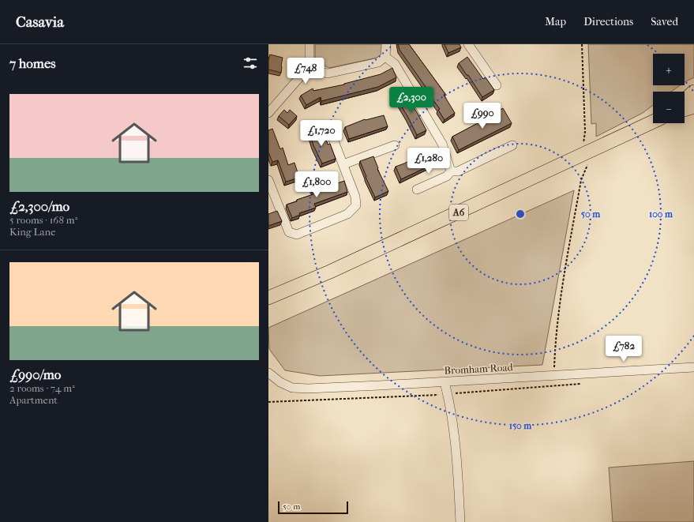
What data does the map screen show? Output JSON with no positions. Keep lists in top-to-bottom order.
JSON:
{
  "streets": {
    "highway": ["A6"],
    "street": ["Bromham Road"]
  },
  "scale_bar": "50 m",
  "page": {
    "header": "Casavia",
    "nav": ["Map", "Directions", "Saved"],
    "heading": "7 homes",
    "map_buttons": ["+", "−"],
    "price": [
      "£748",
      "£2,300",
      "£990",
      "£1,720",
      "£1,280",
      "£1,800",
      "£782"
    ],
    "list": [
      {
        "name": "£2,300/mo",
        "note": "5 rooms · 168 m² · King Lane"
      },
      {
        "name": "£990/mo",
        "note": "2 rooms · 74 m² · Apartment"
      }
    ],
    "scale": "50 m"
  },
  "rings": ["50 m", "100 m", "150 m"]
}
